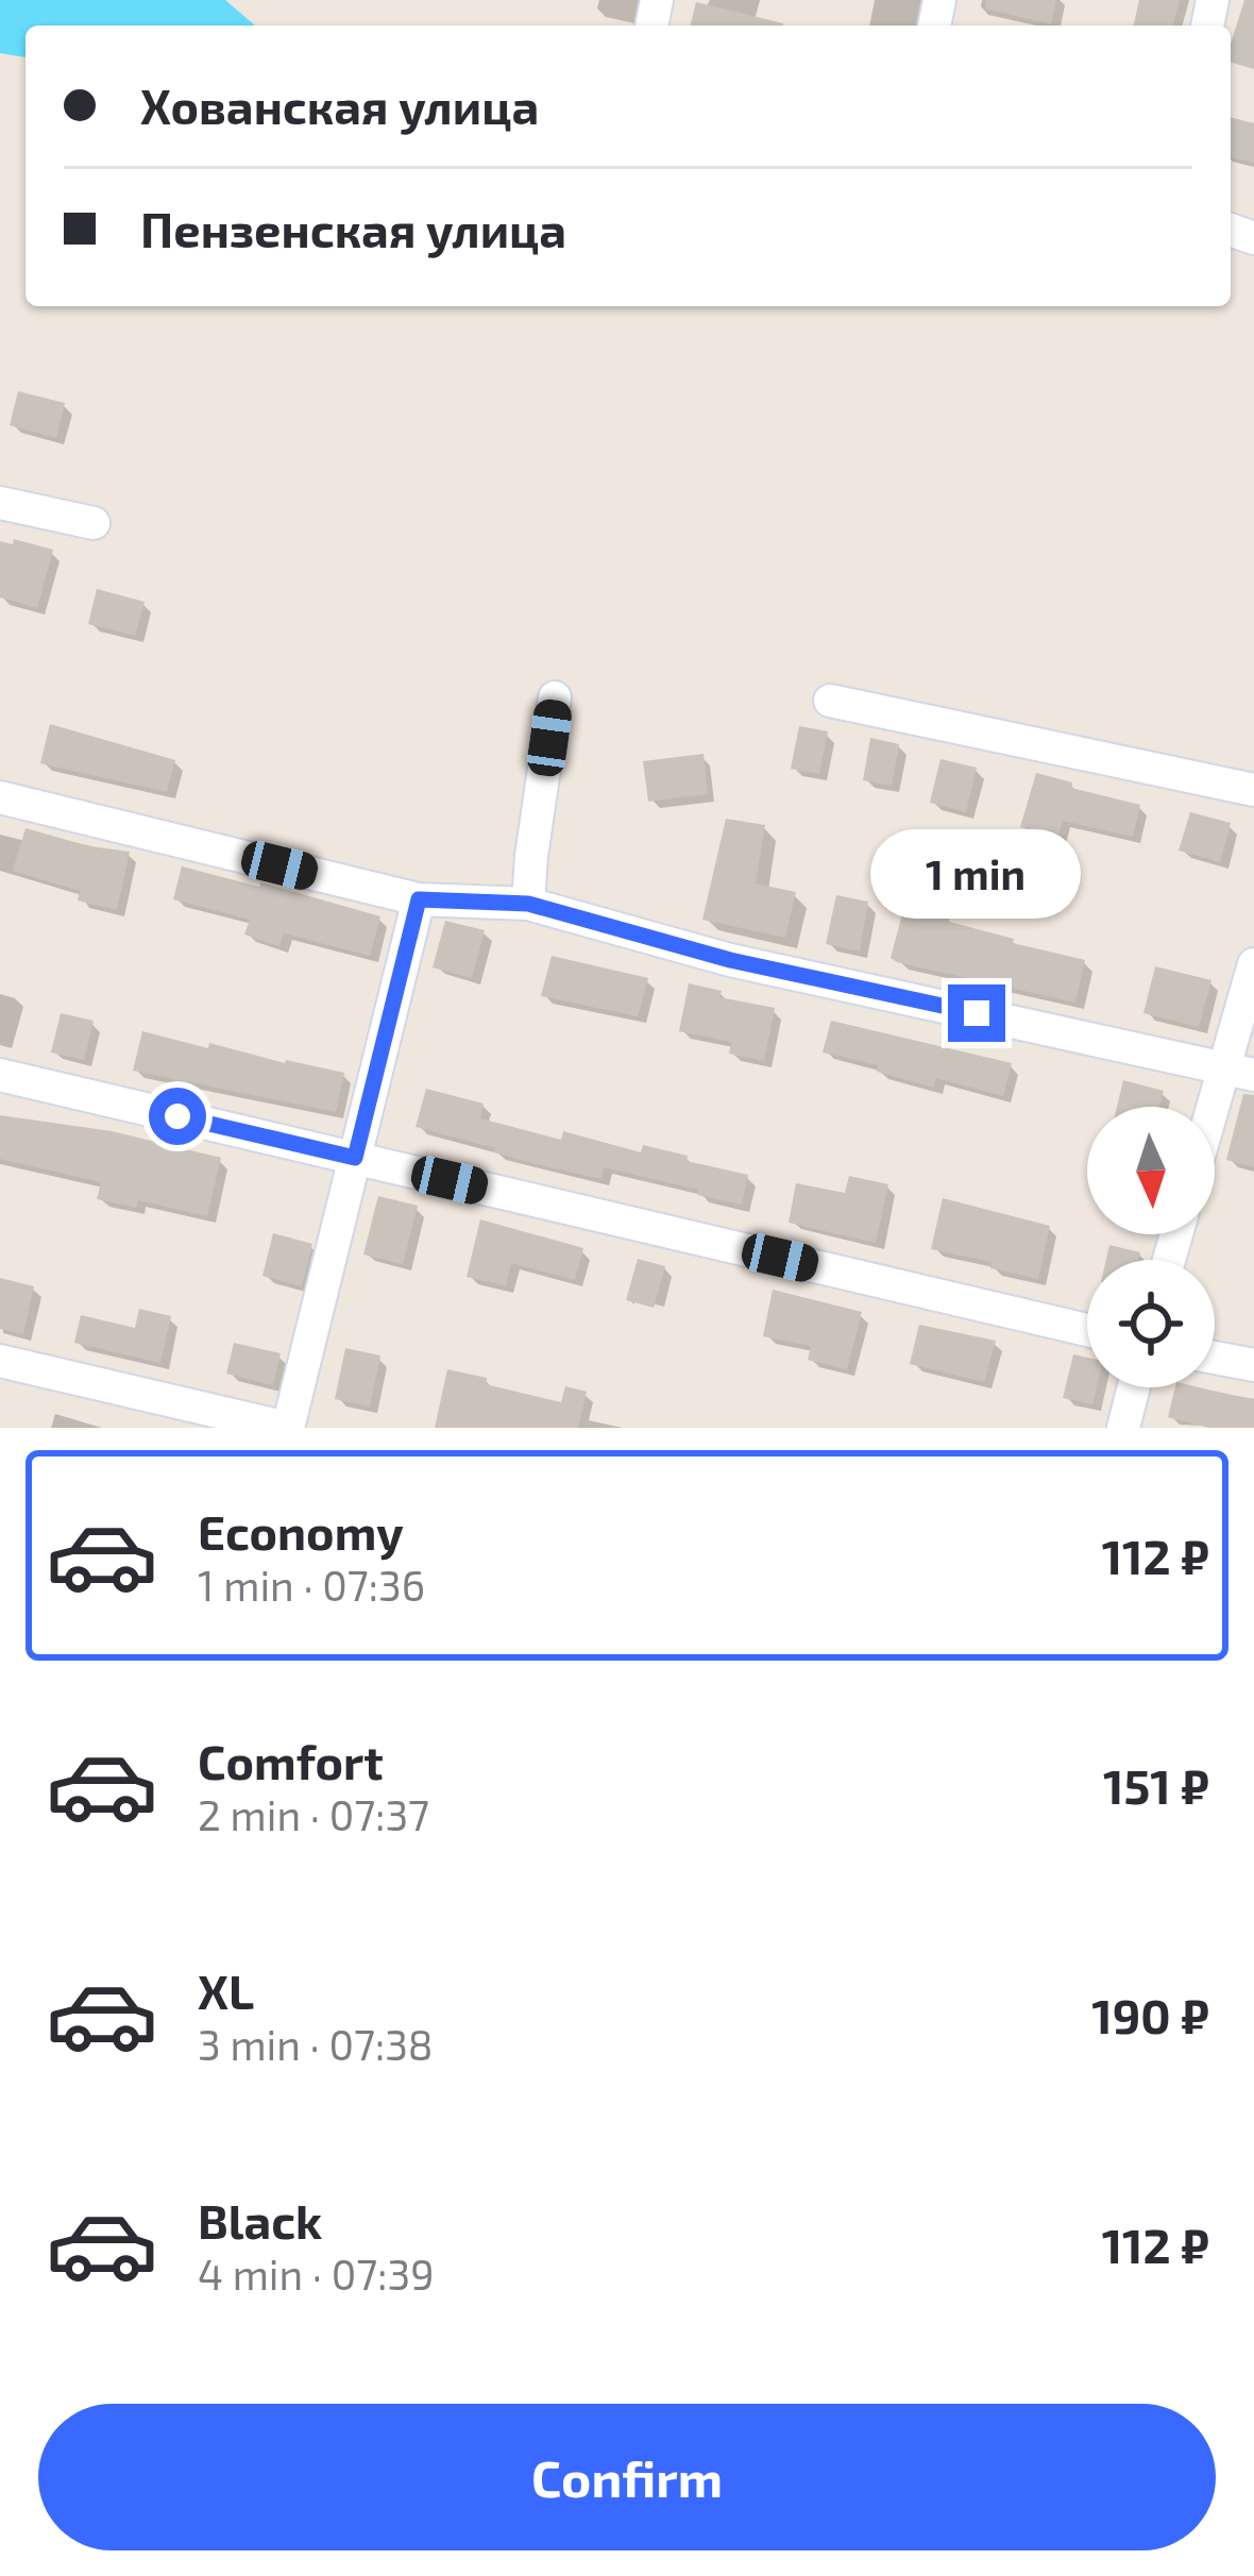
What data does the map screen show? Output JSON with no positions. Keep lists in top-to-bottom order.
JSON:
{
  "north": "bottom",
  "page": {
    "banner": ["Хованская улица", "Пензенская улица"],
    "bubble": "1 min",
    "list": [
      {
        "name": "Economy",
        "note": "1 min · 07:36",
        "value": "112 ₽"
      },
      {
        "name": "Comfort",
        "note": "2 min · 07:37",
        "value": "151 ₽"
      },
      {
        "name": "XL",
        "note": "3 min · 07:38",
        "value": "190 ₽"
      },
      {
        "name": "Black",
        "note": "4 min · 07:39",
        "value": "112 ₽"
      }
    ],
    "buttons": "Confirm"
  }
}
